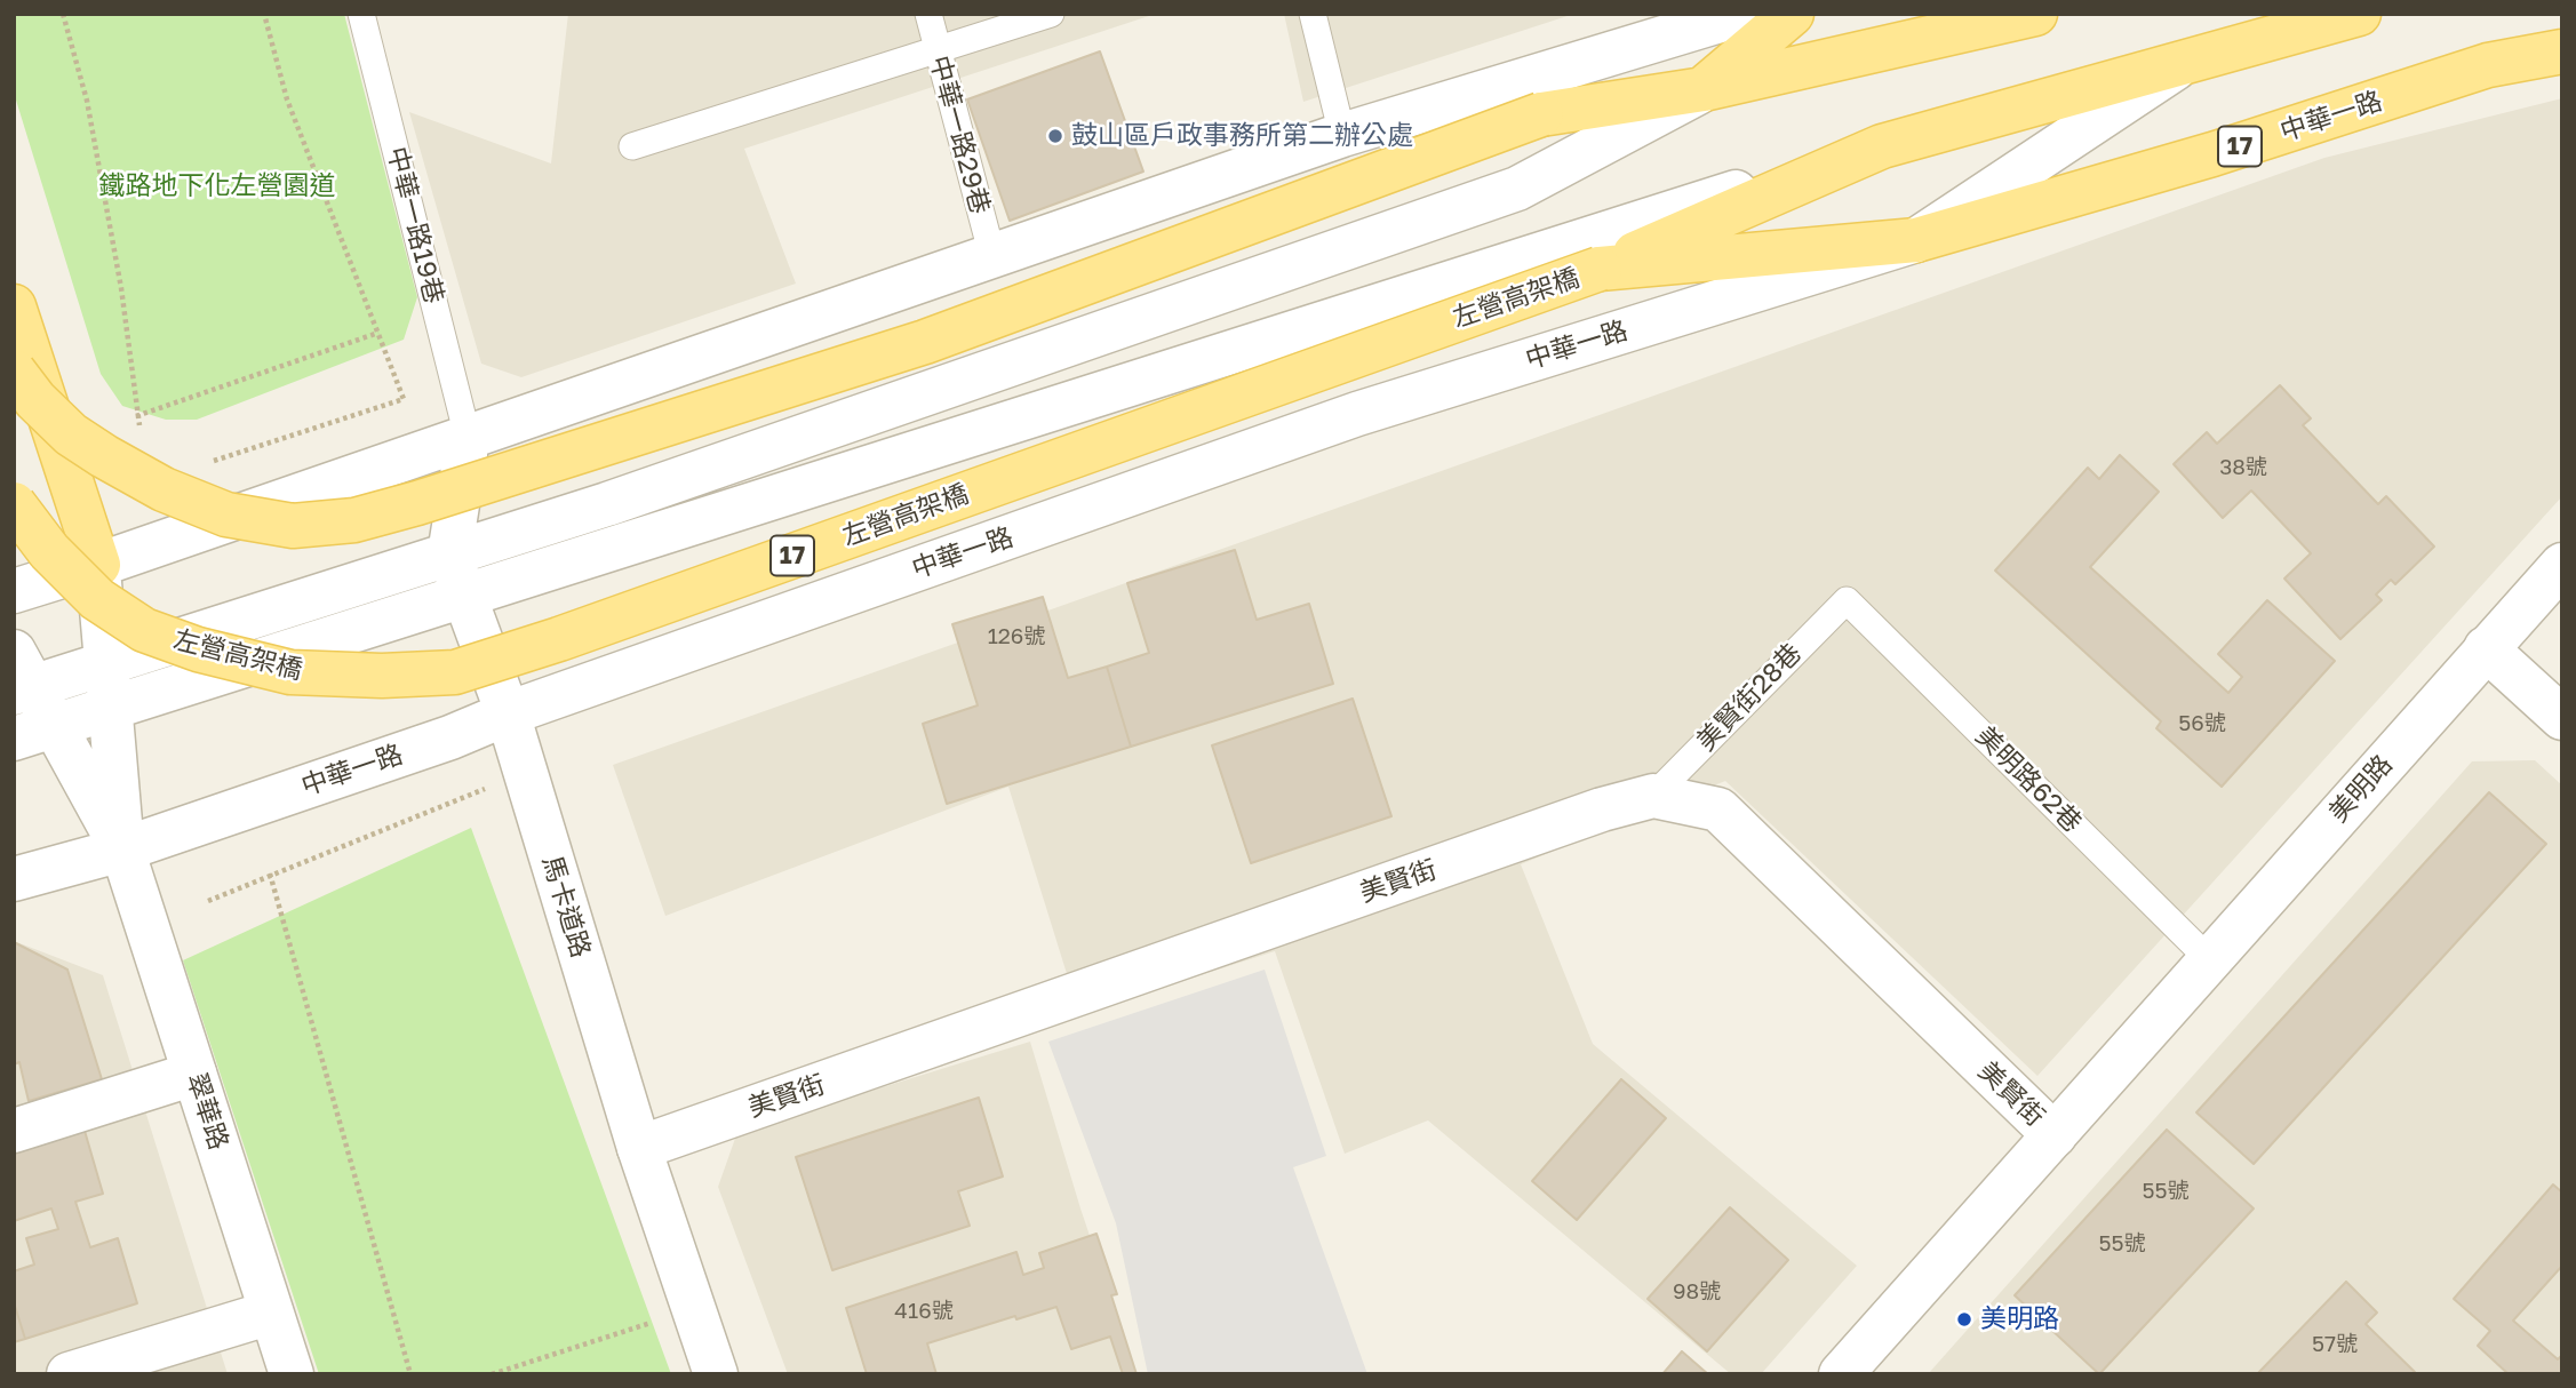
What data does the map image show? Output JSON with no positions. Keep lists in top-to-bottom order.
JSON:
{
  "streets": {
    "main road": ["中華一路", "17", "左營高架橋"],
    "street": [
      "美明路",
      "美賢街",
      "馬卡道路",
      "翠華路"
    ],
    "lane": [
      "中華一路29巷",
      "中華一路19巷",
      "美賢街28巷",
      "美明路62巷"
    ]
  },
  "crossings": [
    ["中華一路", "左營高架橋"],
    ["中華一路", "馬卡道路"],
    ["中華一路", "翠華路"],
    ["中華一路19巷", "馬卡道路"],
    ["美賢街28巷", "美明路62巷"],
    ["美賢街28巷", "美賢街"],
    ["美明路62巷", "美明路"],
    ["美明路", "美賢街"],
    ["美賢街", "馬卡道路"]
  ],
  "parks": ["鐵路地下化左營園道"],
  "places": ["鼓山區戶政事務所第二辦公處", "美明路"],
  "house_numbers": [
    "38號",
    "126號",
    "56號",
    "55號",
    "55號",
    "98號",
    "416號",
    "57號"
  ]
}
